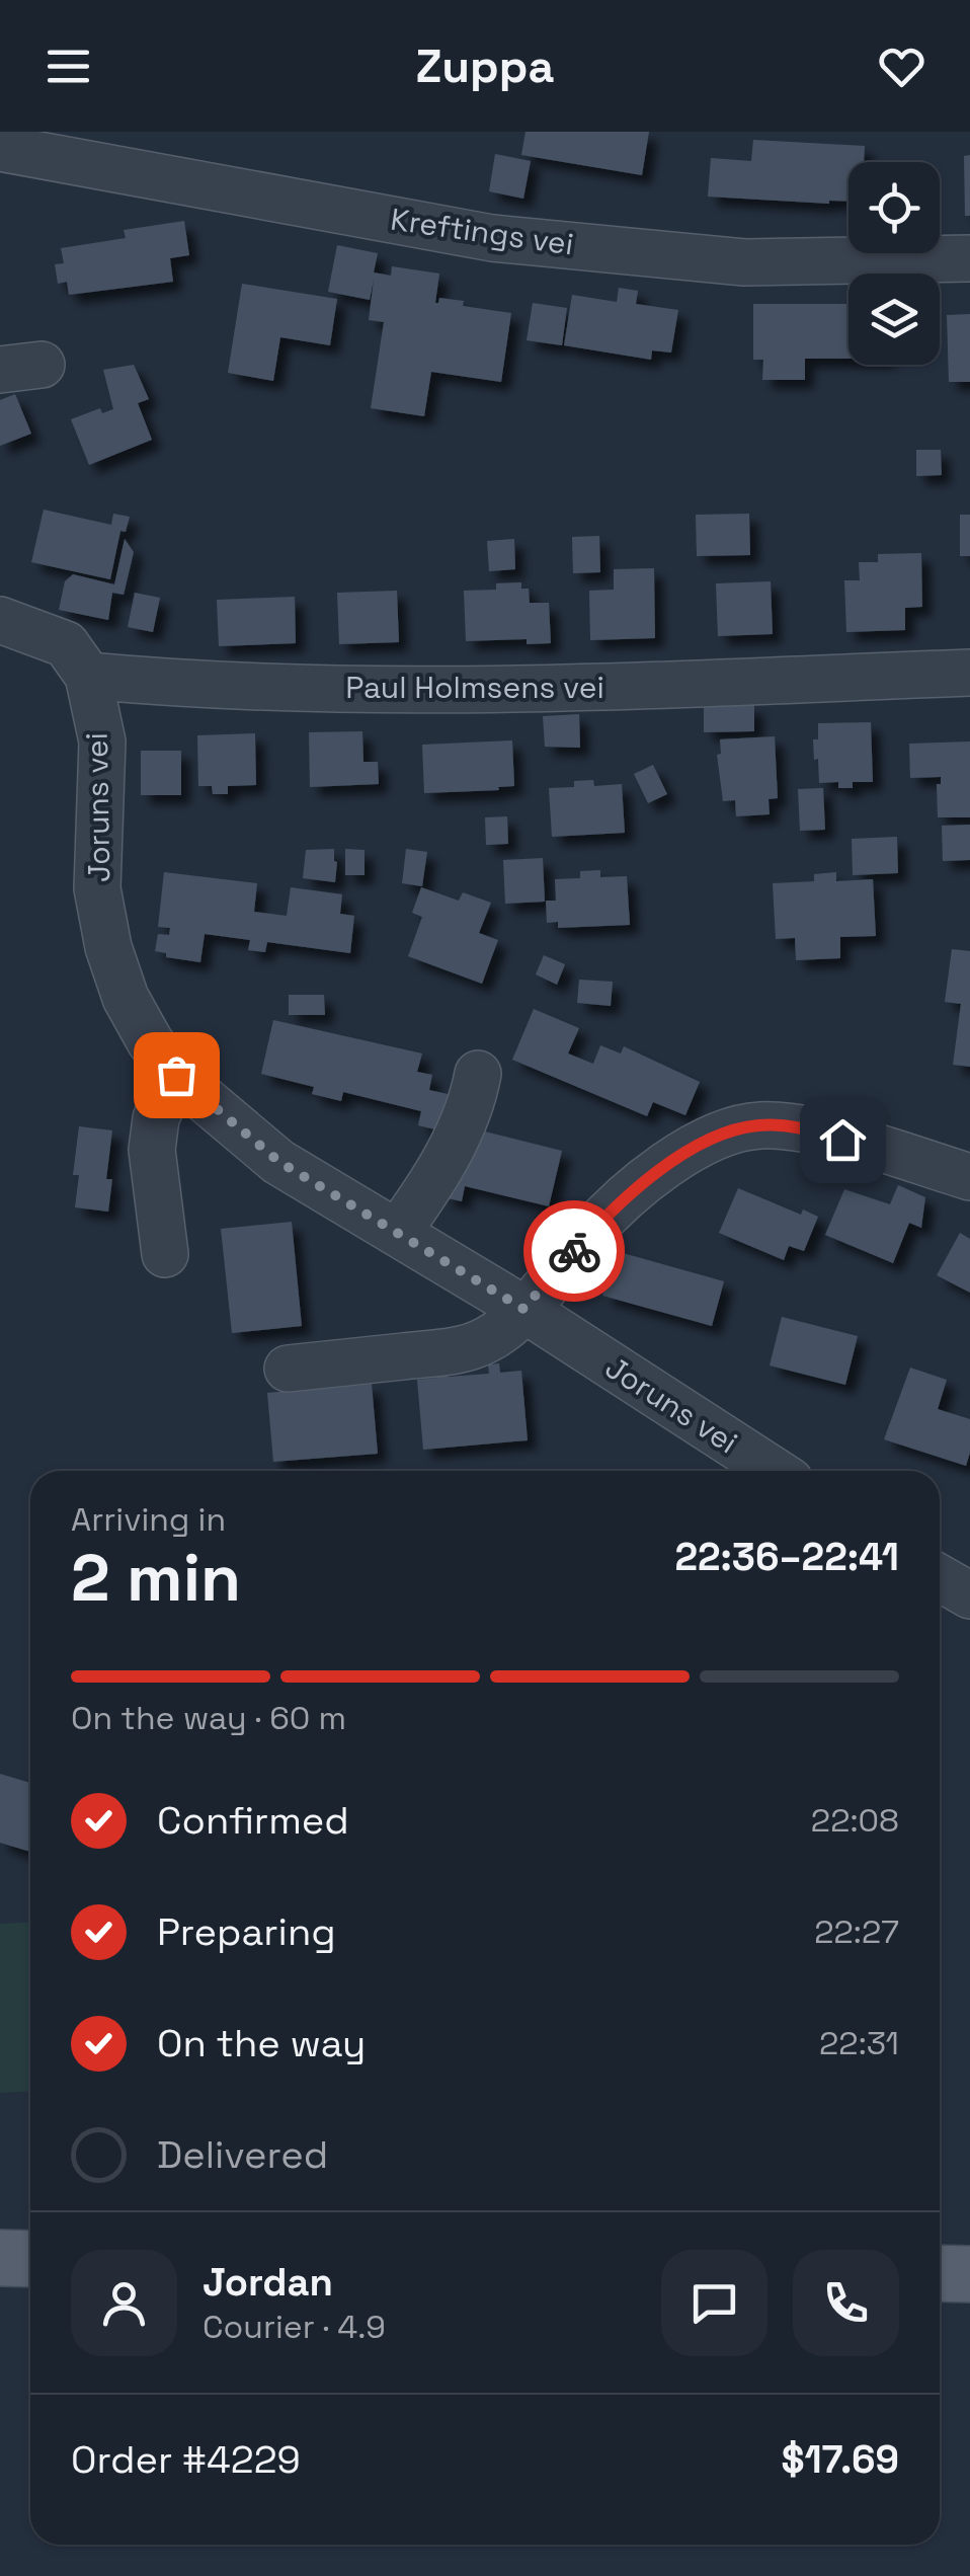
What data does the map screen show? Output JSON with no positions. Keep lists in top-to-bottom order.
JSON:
{
  "streets": {
    "street": ["Kreftings vei", "Paul Holmsens vei", "Joruns vei"]
  },
  "crossings": [
    ["Paul Holmsens vei", "Joruns vei"]
  ],
  "page": {
    "header": "Zuppa",
    "heading": ["2 min", "Arriving in", "22:36–22:41"],
    "panel": [
      "Jordan",
      "Courier · 4.9",
      "Order #4229",
      "$17.69"
    ],
    "bar": "On the way · 60 m",
    "list": [
      ["Confirmed", "22:08"],
      ["Preparing", "22:27"],
      ["On the way", "22:31"],
      "Delivered"
    ]
  }
}
